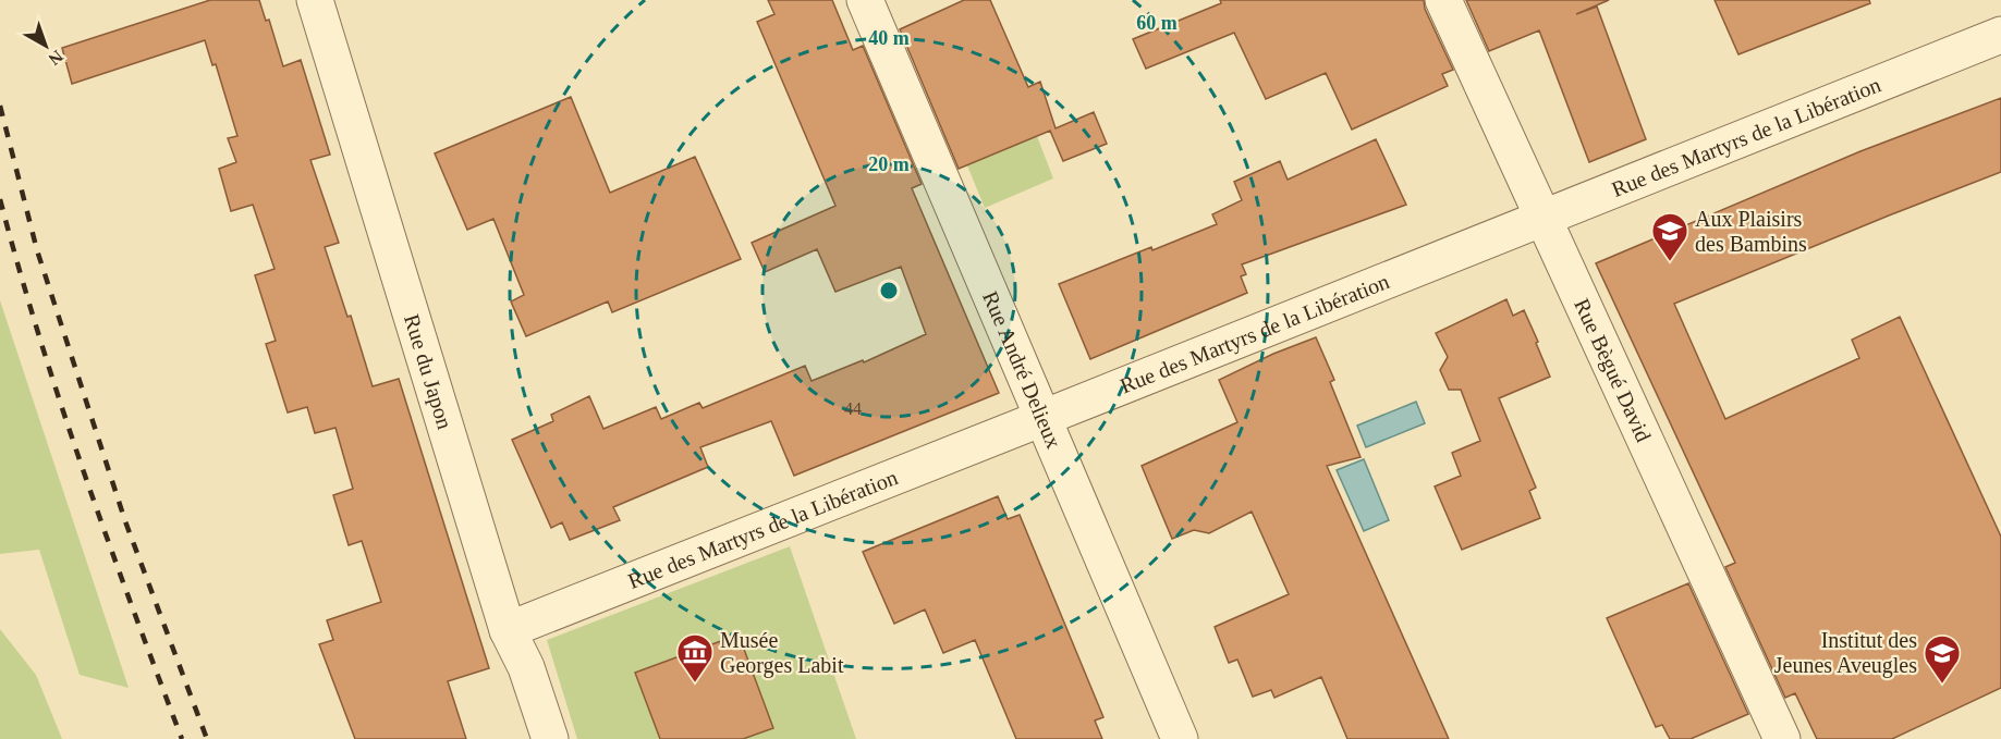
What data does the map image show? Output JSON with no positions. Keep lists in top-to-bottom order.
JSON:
{
  "streets": {
    "street": [
      "Rue des Martyrs de la Libération",
      "Rue André Delieux",
      "Rue Bègué David",
      "Rue du Japon"
    ]
  },
  "crossings": [
    ["Rue des Martyrs de la Libération", "Rue André Delieux"],
    ["Rue des Martyrs de la Libération", "Rue Bègué David"],
    ["Rue des Martyrs de la Libération", "Rue du Japon"]
  ],
  "places": {
    "school or university": ["Aux Plaisirs des Bambins", "Institut des Jeunes Aveugles"],
    "museum": ["Musée Georges Labit"]
  },
  "house_numbers": ["44"],
  "north": "bottom right",
  "rings": ["60 m", "40 m", "20 m"]
}
